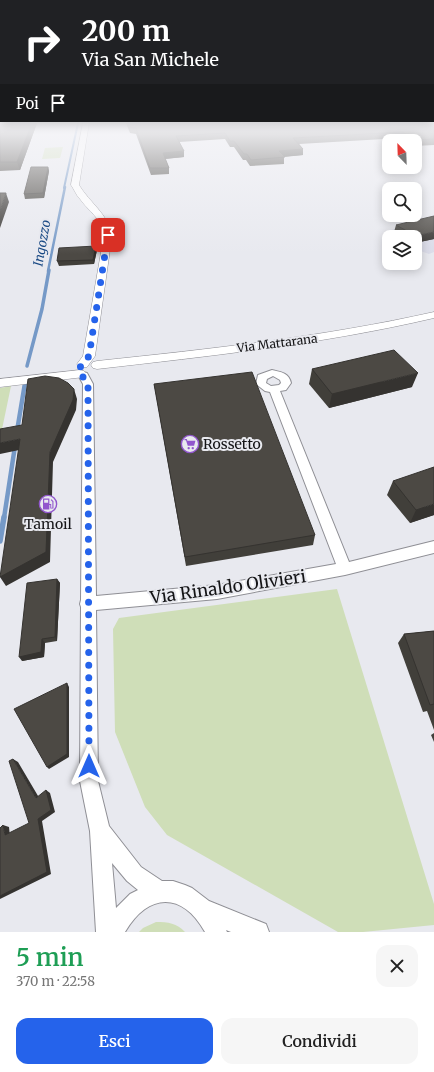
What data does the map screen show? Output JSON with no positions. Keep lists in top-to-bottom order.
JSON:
{
  "streets": {
    "street": ["Via Mattarana", "Via Rinaldo Olivieri"]
  },
  "water": ["Ingozzo"],
  "places": {
    "supermarket": ["Rossetto"],
    "fuel station": ["Tamoil"]
  },
  "north": "top left",
  "page": {
    "turn": ["200 m", "Via San Michele"],
    "then": "Poi",
    "heading": ["5 min", "370 m · 22:58"],
    "buttons": ["Esci", "Condividi"]
  }
}
